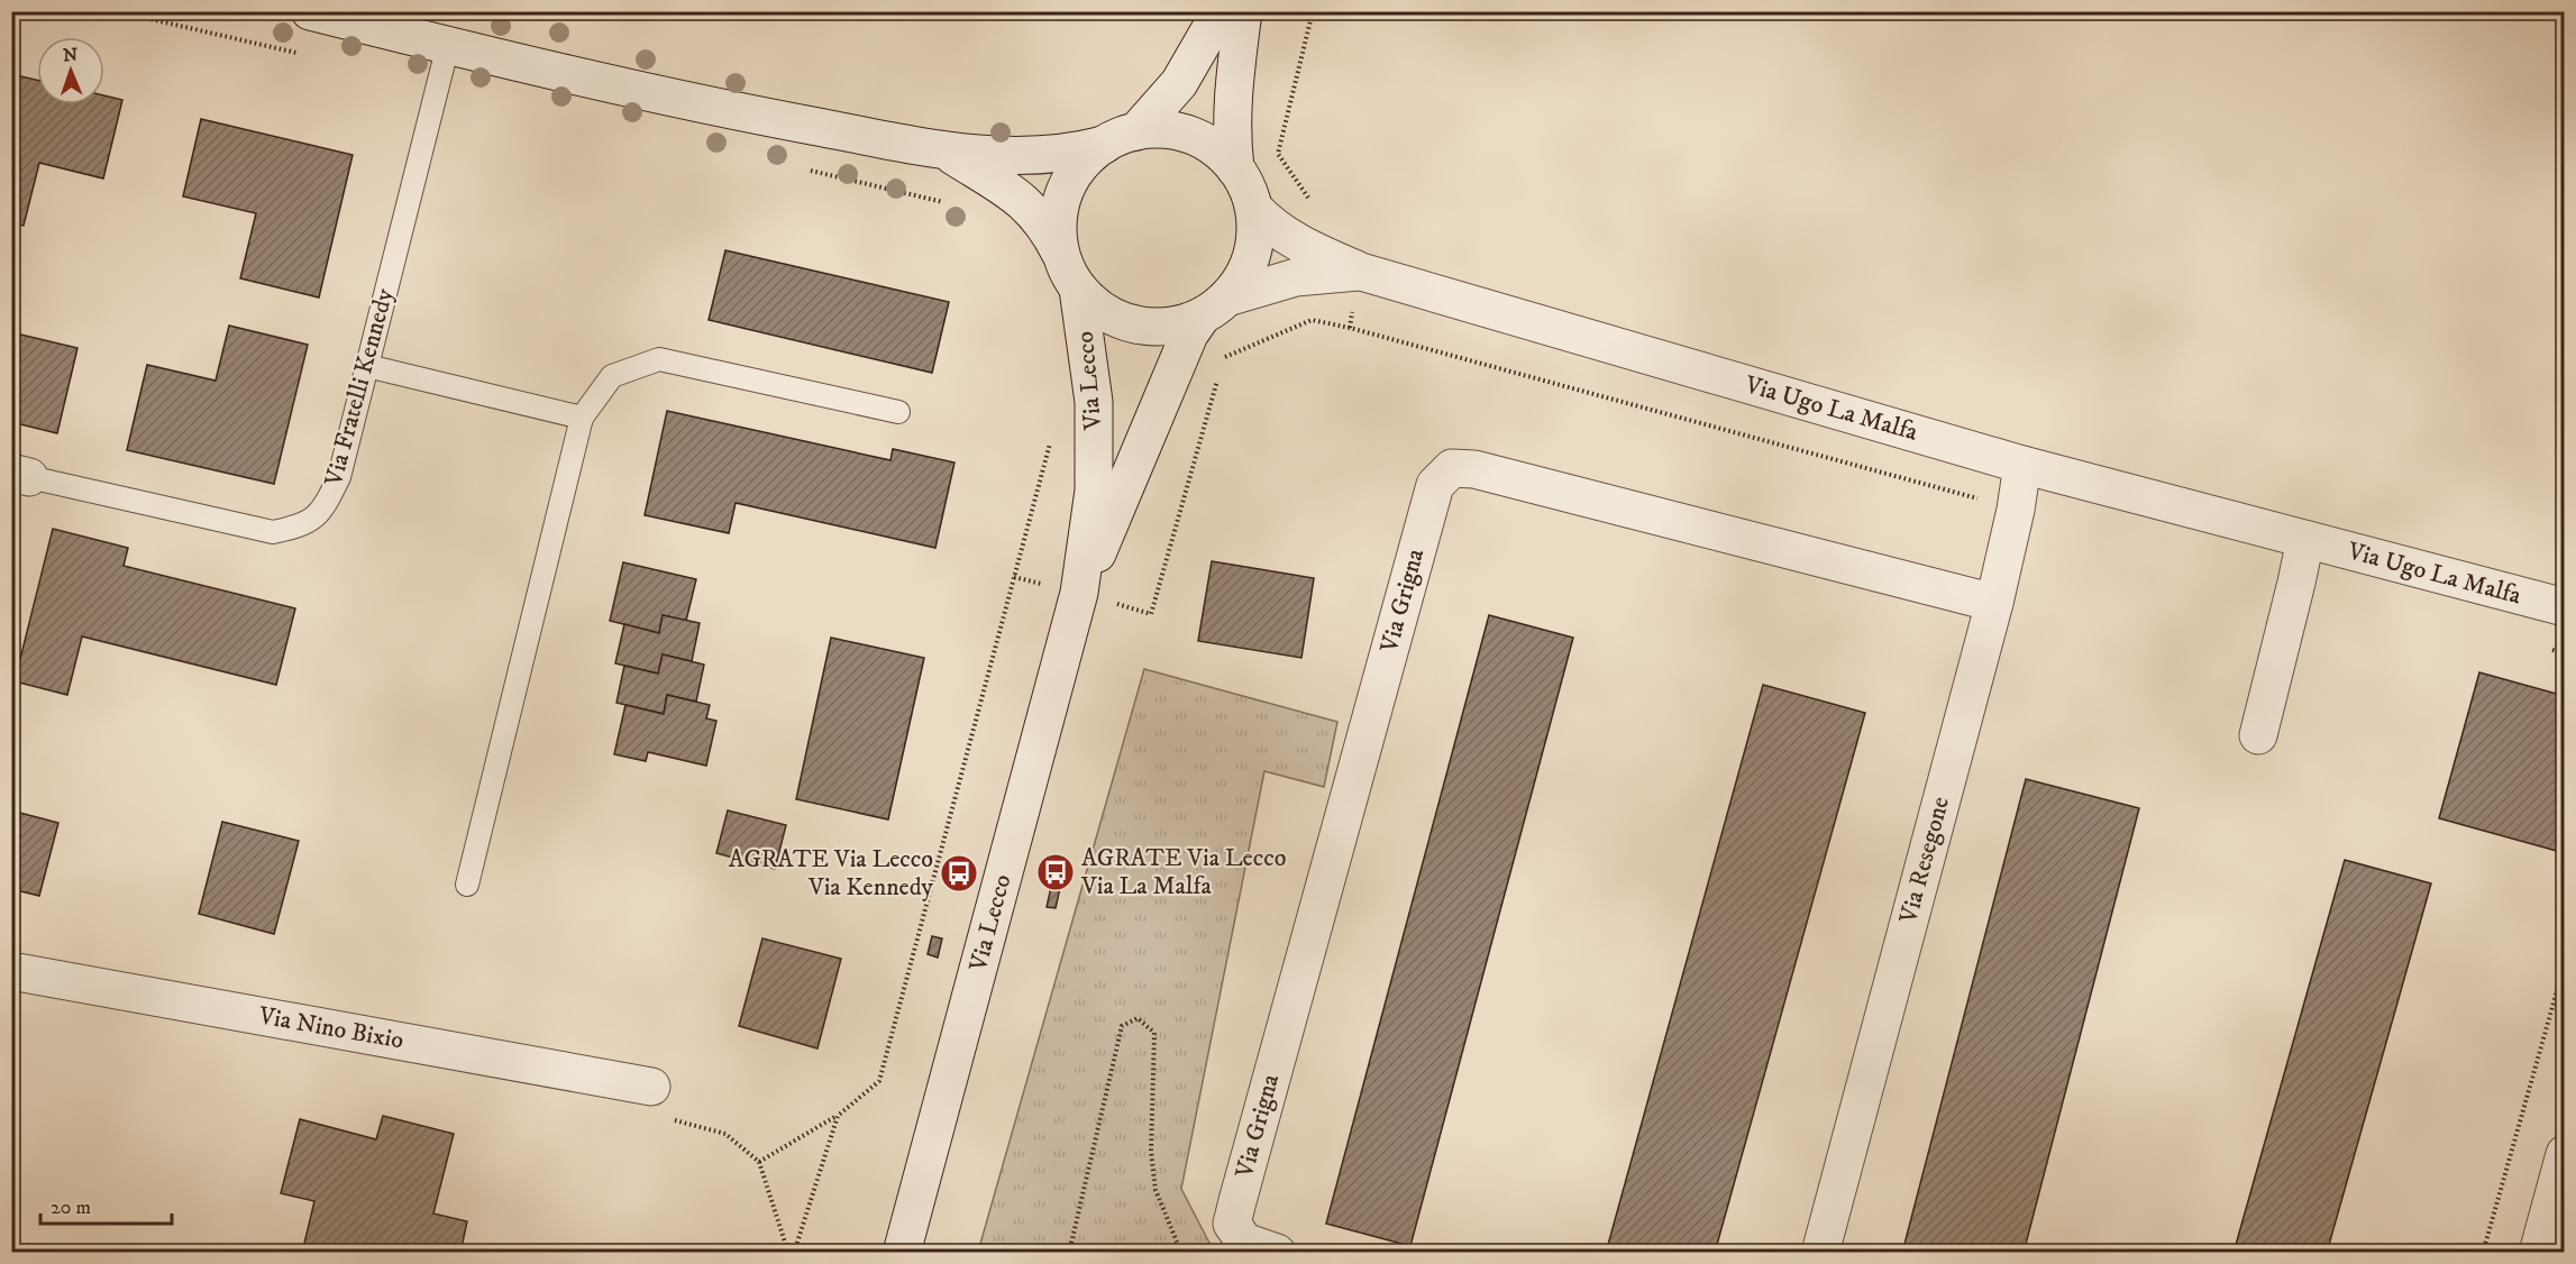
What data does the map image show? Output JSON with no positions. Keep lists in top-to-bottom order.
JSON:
{
  "streets": {
    "street": [
      "Via Lecco",
      "Via Ugo La Malfa",
      "Via Grigna",
      "Via Resegone",
      "Via Nino Bixio"
    ],
    "lane": ["Via Fratelli Kennedy"]
  },
  "crossings": [
    ["Via Lecco", "Via Ugo La Malfa"],
    ["Via Ugo La Malfa", "Via Resegone"],
    ["Via Grigna", "Via Resegone"]
  ],
  "places": {
    "bus stop": ["AGRATE Via Lecco Via La Malfa", "AGRATE Via Lecco Via Kennedy"]
  },
  "scale_bar": "20 m",
  "north": "top"
}
